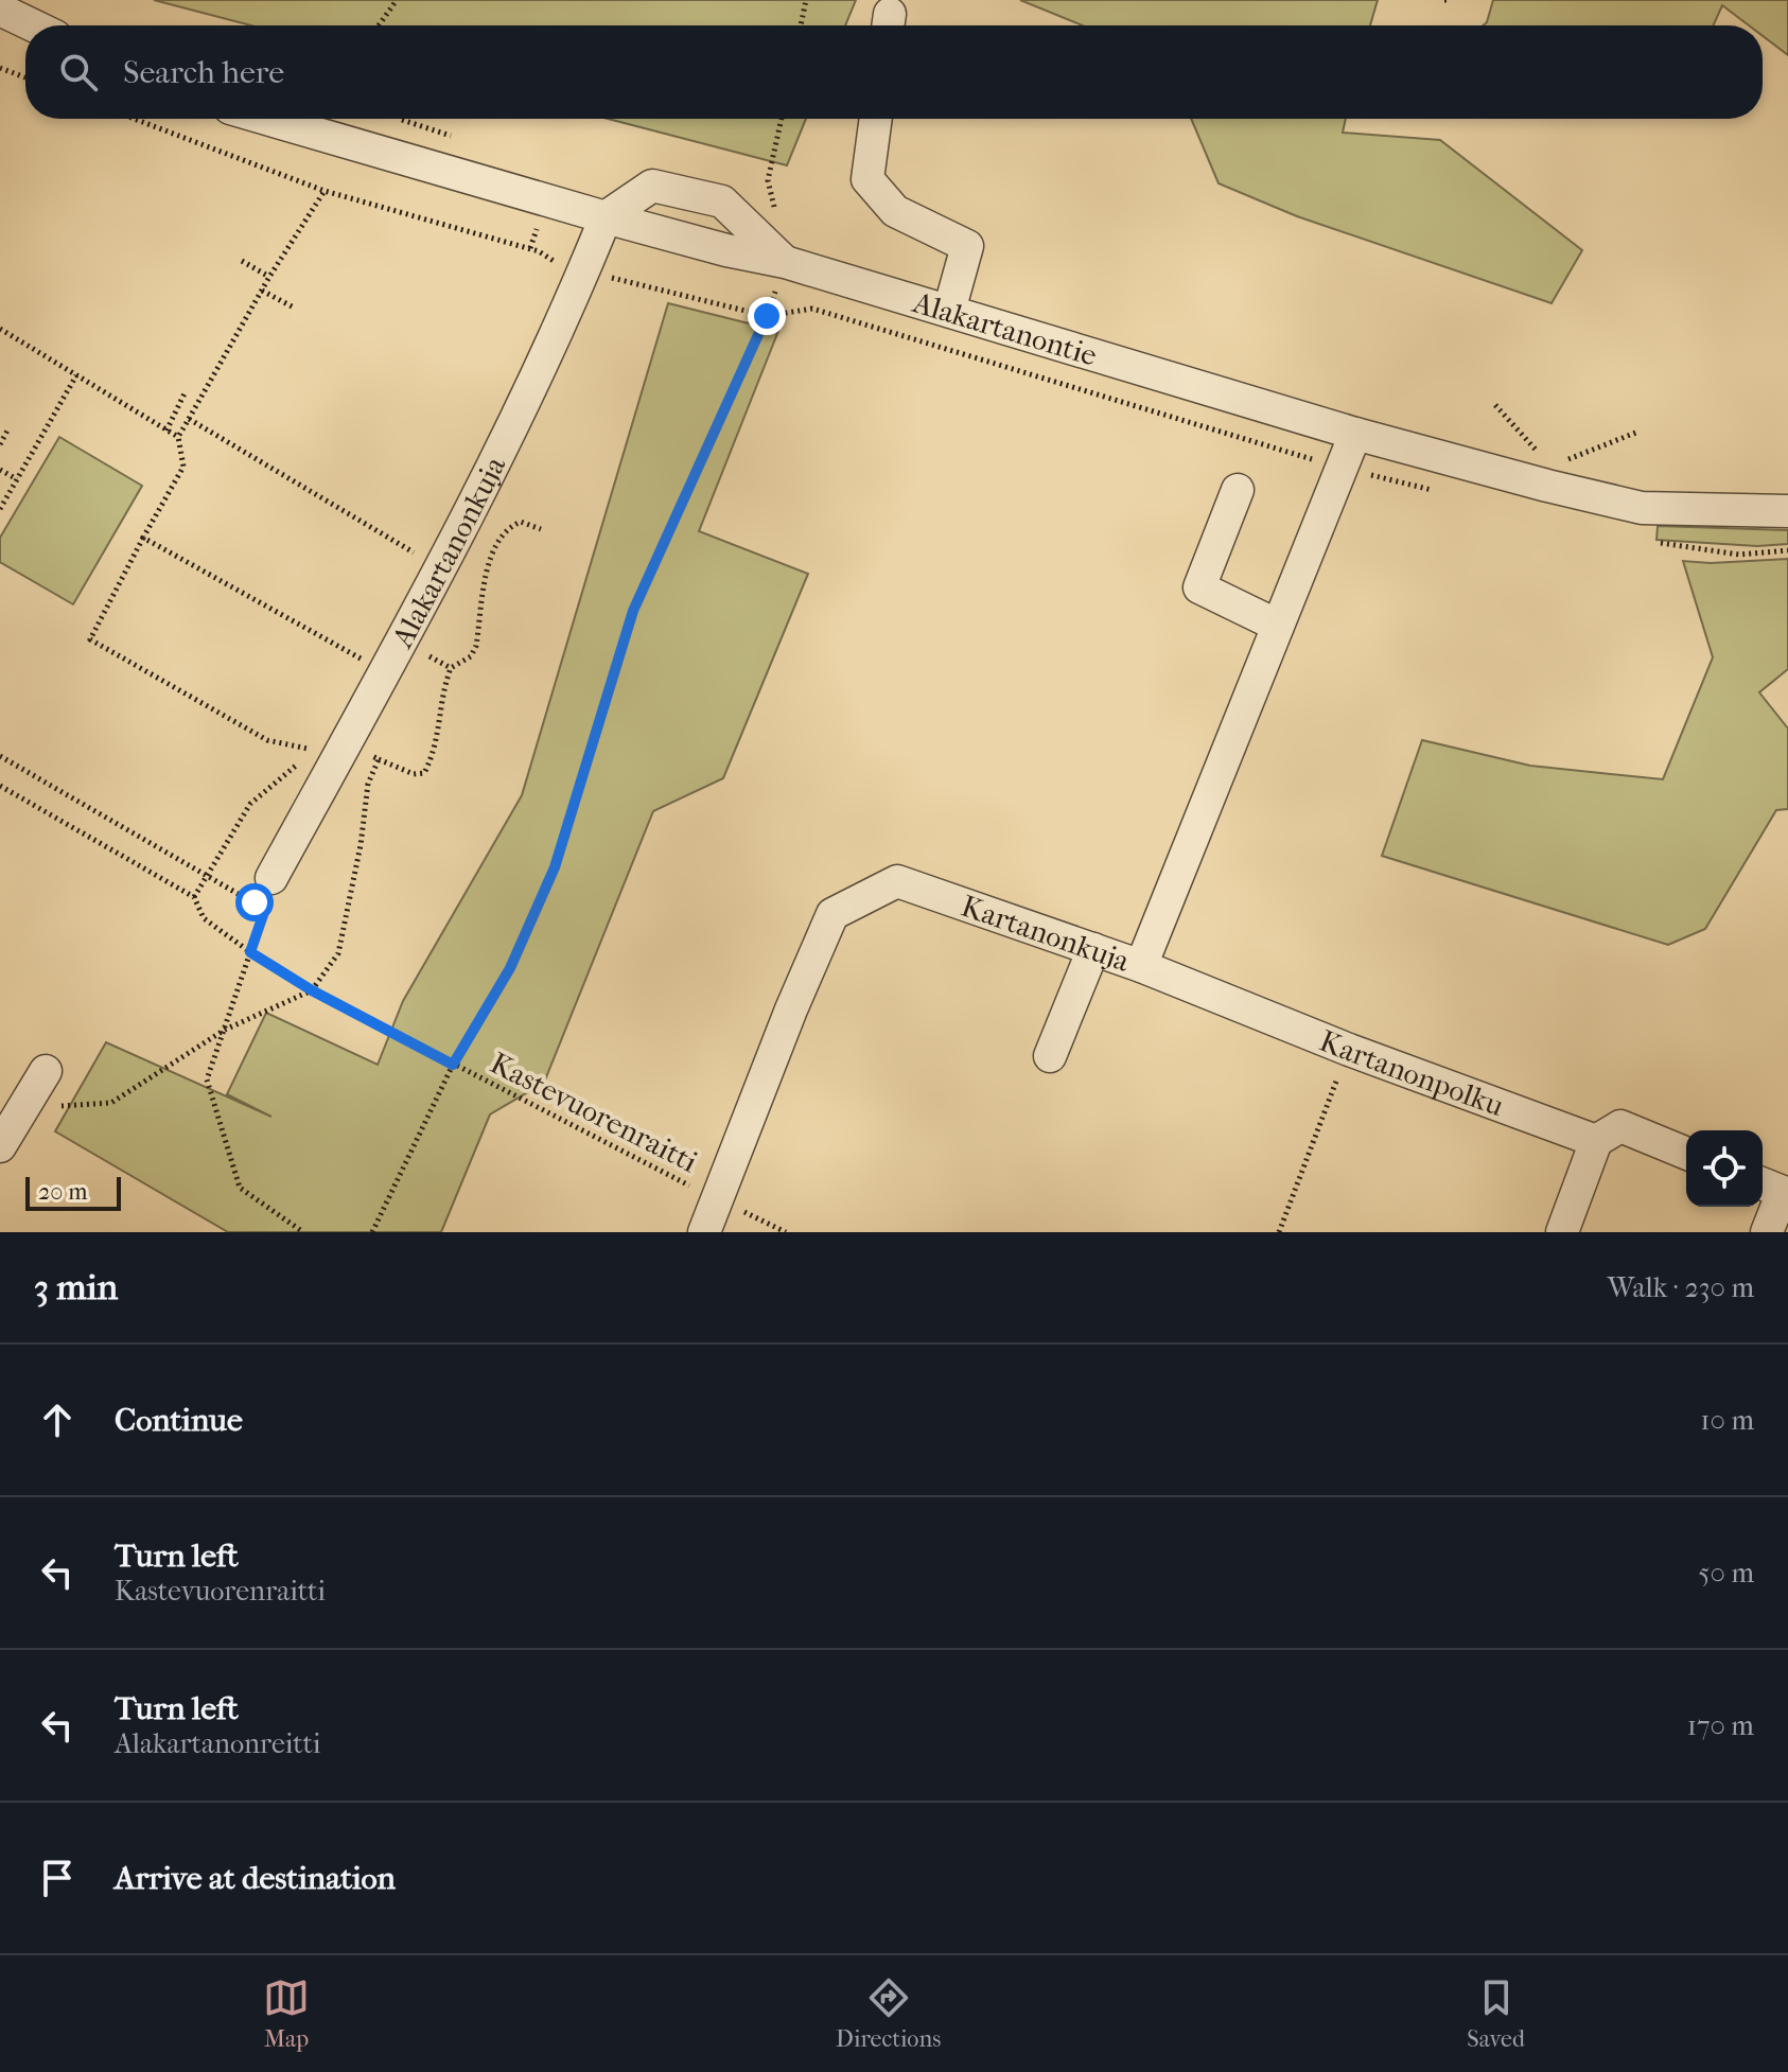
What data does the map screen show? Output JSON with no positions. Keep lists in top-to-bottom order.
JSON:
{
  "streets": {
    "street": [
      "Alakartanontie",
      "Alakartanonkuja",
      "Kartanonkuja",
      "Kartanonpolku"
    ],
    "path": ["Kastevuorenraitti"]
  },
  "crossings": [
    ["Alakartanontie", "Alakartanonkuja"],
    ["Alakartanontie", "Kartanonkuja"],
    ["Kartanonkuja", "Kartanonpolku"],
    ["Kartanonkuja", "Kastevuorenraitti"]
  ],
  "scale_bar": "20 m",
  "page": {
    "search": "Search here",
    "scale": "20 m",
    "heading": ["3 min", "Walk · 230 m"],
    "list": [
      ["Continue", "10 m"],
      ["Turn left", "Kastevuorenraitti", "50 m"],
      ["Turn left", "Alakartanonreitti", "170 m"],
      "Arrive at destination"
    ],
    "nav": ["Map", "Directions", "Saved"]
  }
}
